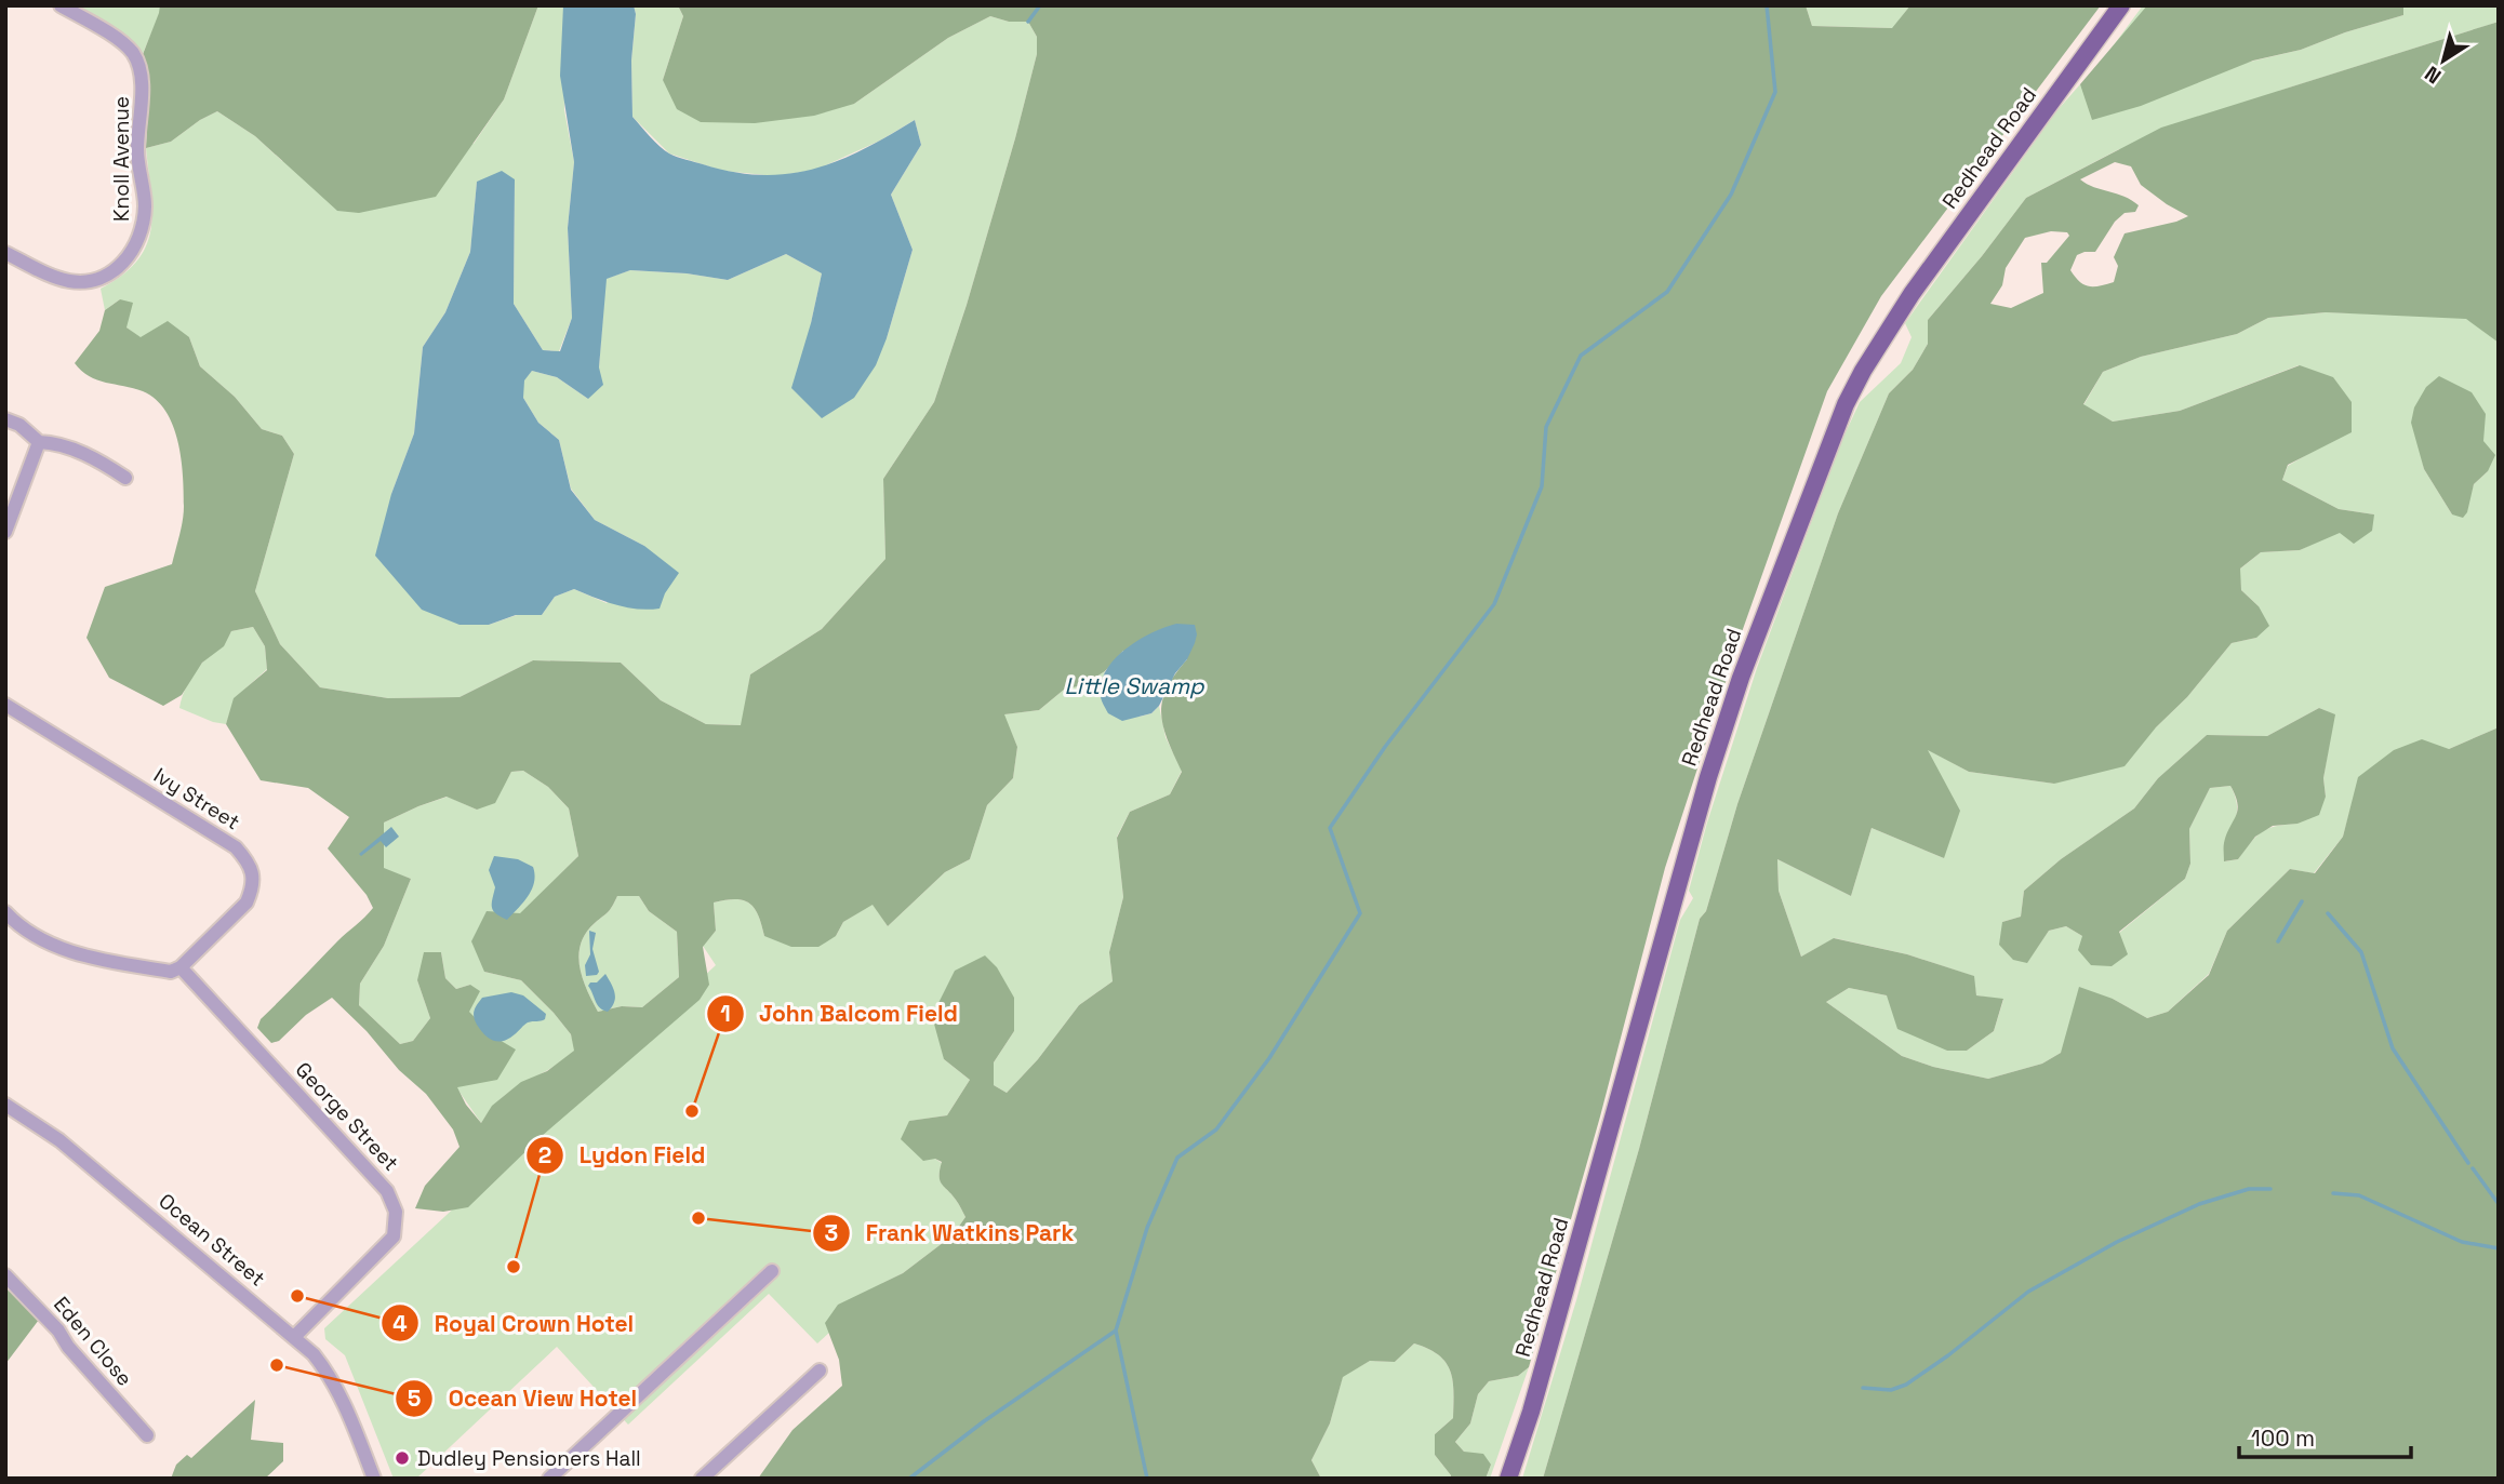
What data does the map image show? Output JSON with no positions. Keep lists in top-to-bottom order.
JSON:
{
  "streets": {
    "main road": ["Redhead Road"],
    "street": [
      "Knoll Avenue",
      "Ivy Street",
      "George Street",
      "Ocean Street",
      "Eden Close"
    ]
  },
  "crossings": [
    ["Ivy Street", "George Street"],
    ["George Street", "Ocean Street"]
  ],
  "water": ["Little Swamp"],
  "places": [
    "John Balcom Field",
    "Frank Watkins Park",
    "Lydon Field",
    "Royal Crown Hotel",
    "Ocean View Hotel",
    "Dudley Pensioners Hall"
  ],
  "scale_bar": "100 m",
  "north": "bottom left"
}
